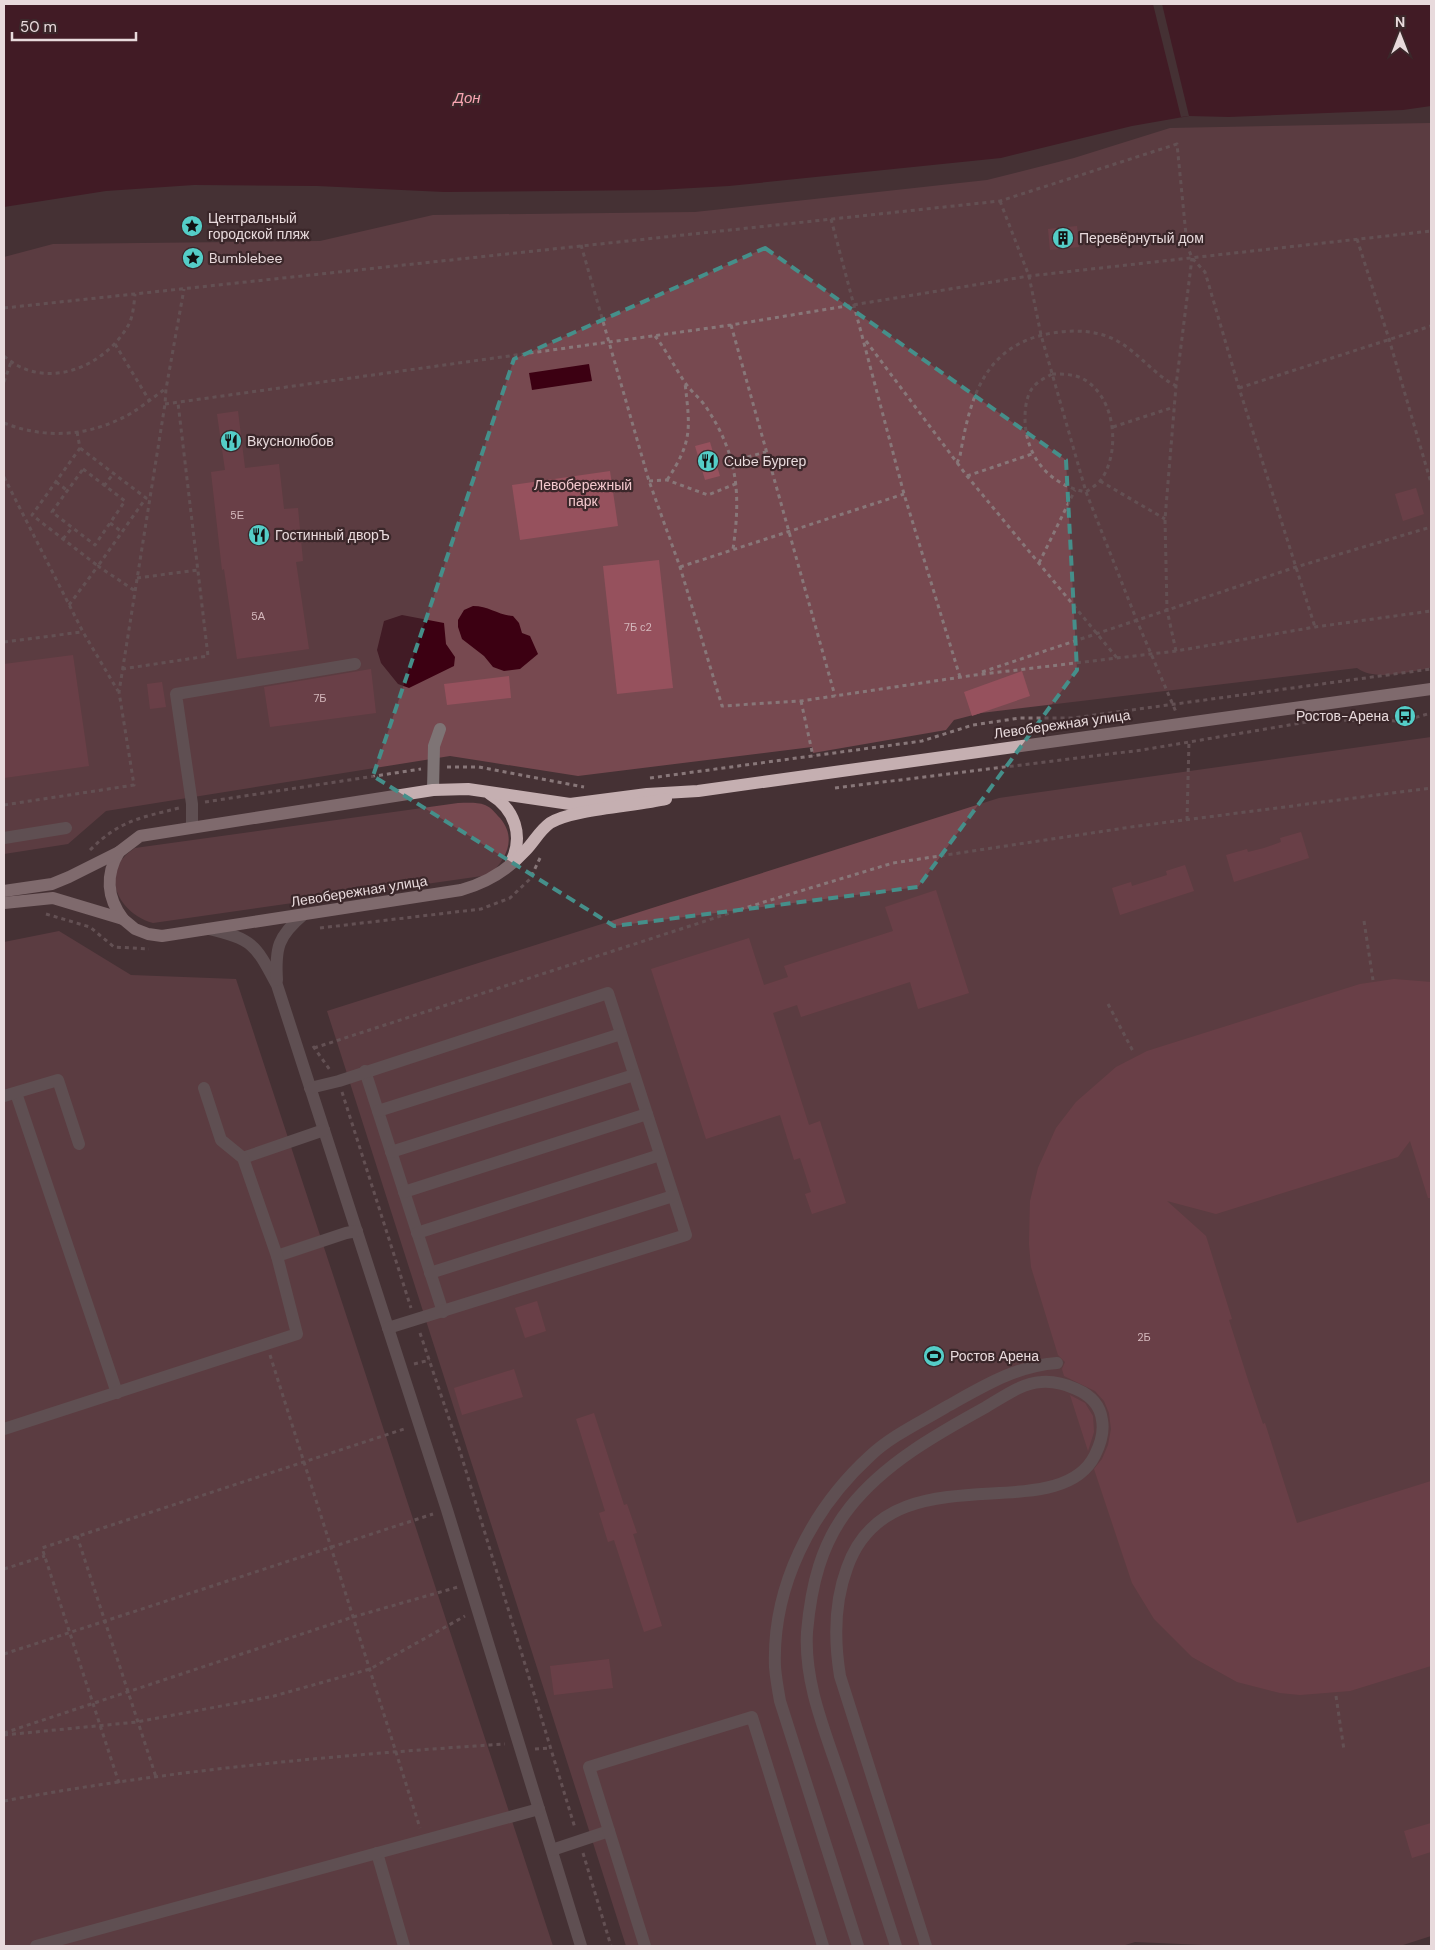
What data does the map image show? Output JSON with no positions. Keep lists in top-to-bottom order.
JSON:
{
  "streets": {
    "main road": ["Левобережная улица"]
  },
  "water": ["Дон"],
  "parks": ["Левобережный парк"],
  "places": {
    "place": ["Центральный городской пляж", "Bumblebee"],
    "building": ["Перевёрнутый дом"],
    "restaurant": ["Вкуснолюбов", "Cube Бургер", "Гостинный дворЪ"],
    "bus stop": ["Ростов-Арена"],
    "sports": ["Ростов Арена"]
  },
  "house_numbers": [
    "5Е",
    "5А",
    "7Б с2",
    "7Б",
    "2Б"
  ],
  "scale_bar": "50 m",
  "north": "top"
}
